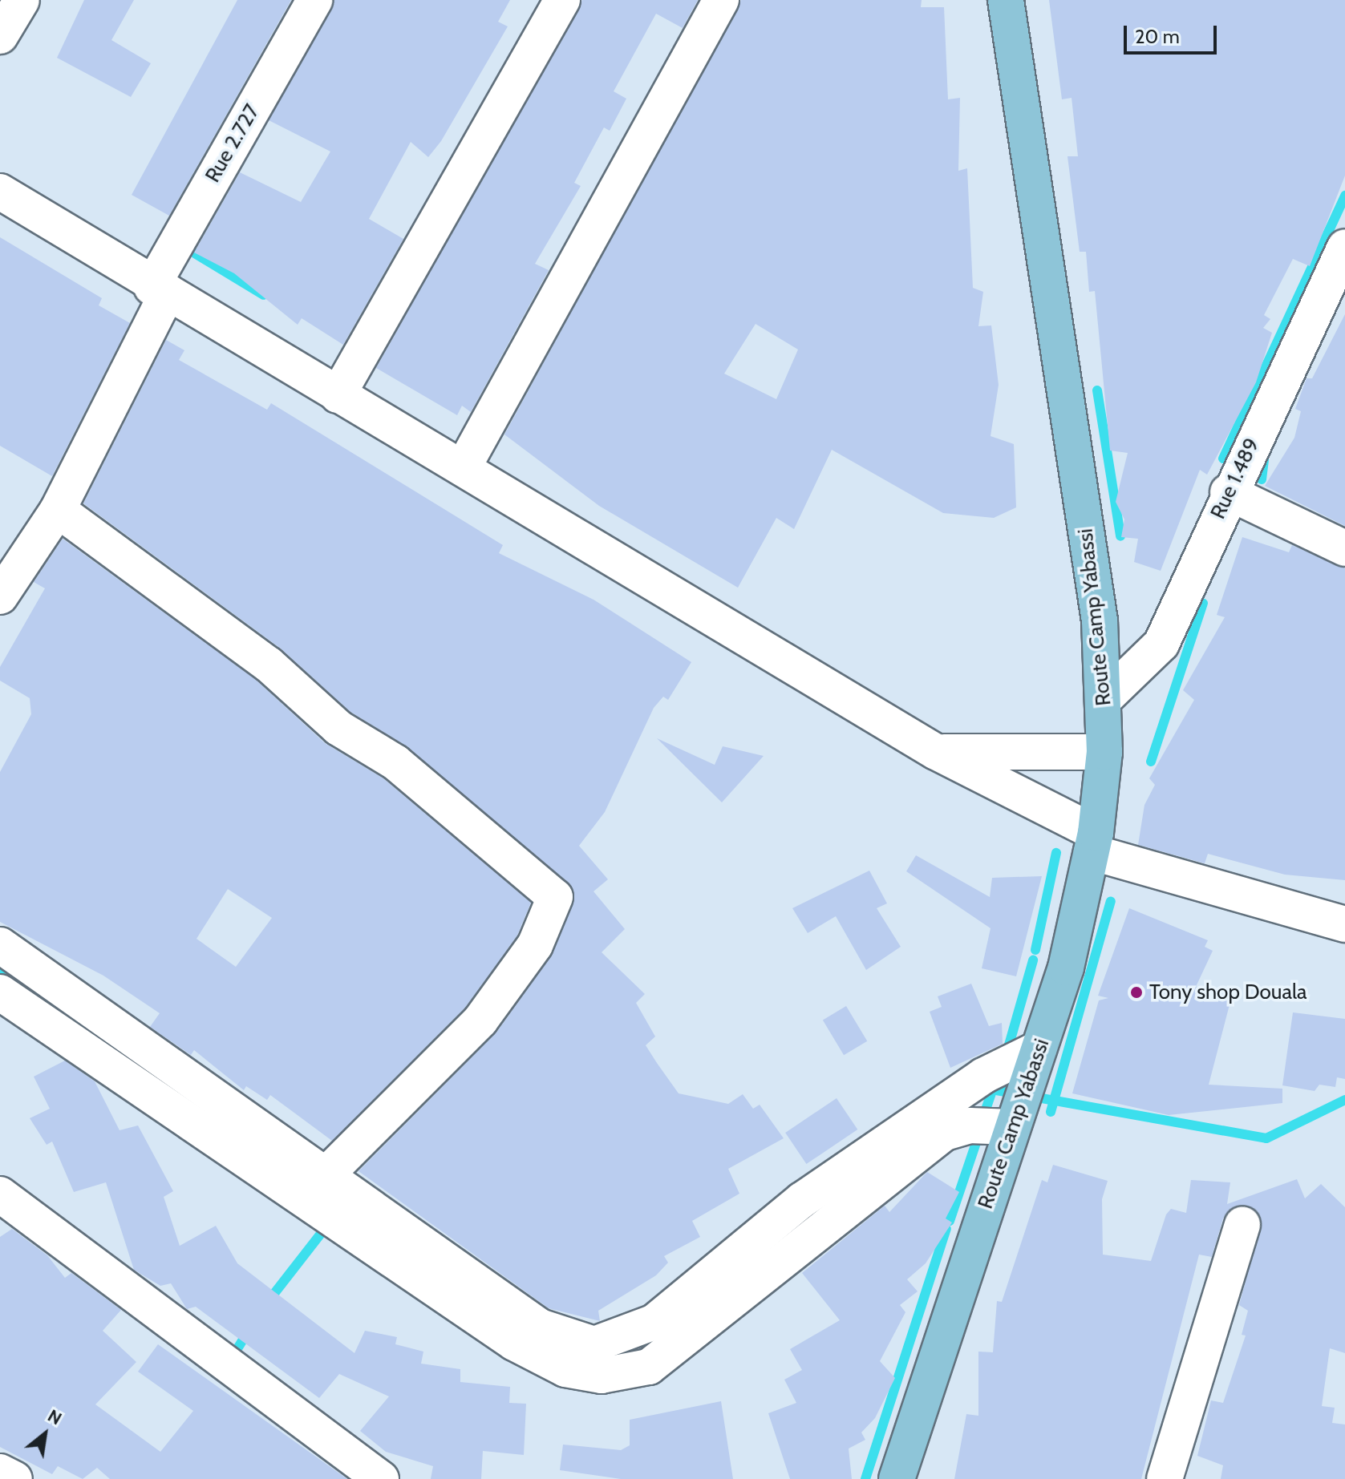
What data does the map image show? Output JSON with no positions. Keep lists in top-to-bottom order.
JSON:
{
  "streets": {
    "main road": ["Route Camp Yabassi"],
    "street": ["Rue 2.727", "Rue 1.489"]
  },
  "crossings": [
    ["Rue 1.489", "Route Camp Yabassi"]
  ],
  "places": ["Tony shop Douala"],
  "scale_bar": "20 m",
  "north": "top right"
}
